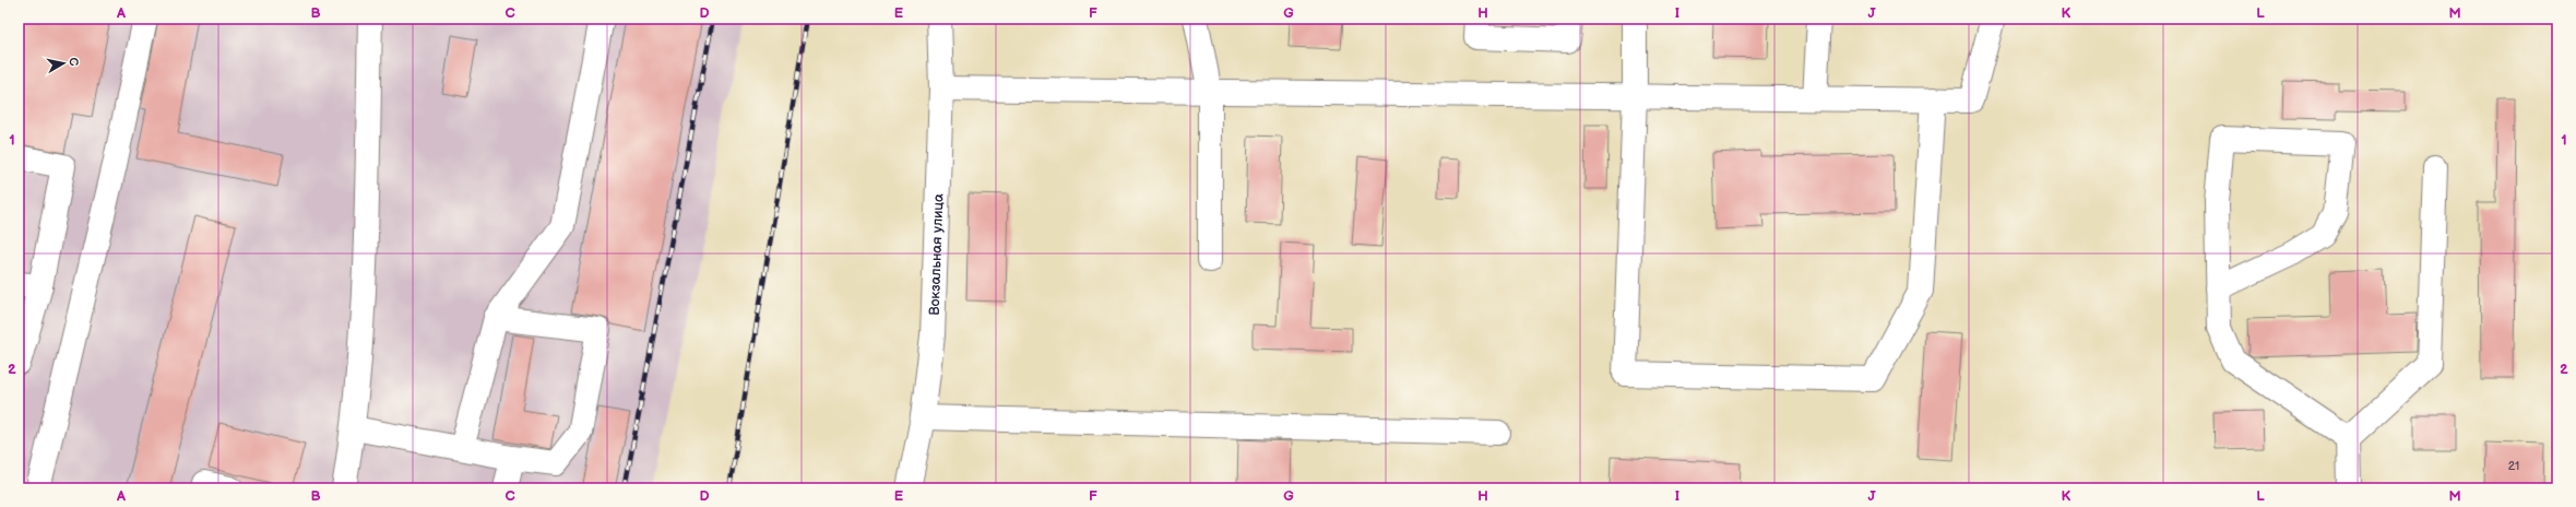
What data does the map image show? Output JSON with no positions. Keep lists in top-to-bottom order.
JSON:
{
  "streets": {
    "street": ["Вокзальная улица"]
  },
  "house_numbers": ["21"],
  "north": "right",
  "grid": {
    "columns": [
      "A",
      "B",
      "C",
      "D",
      "E",
      "F",
      "G",
      "H",
      "I",
      "J",
      "K",
      "L",
      "M"
    ],
    "rows": ["1", "2"]
  }
}
